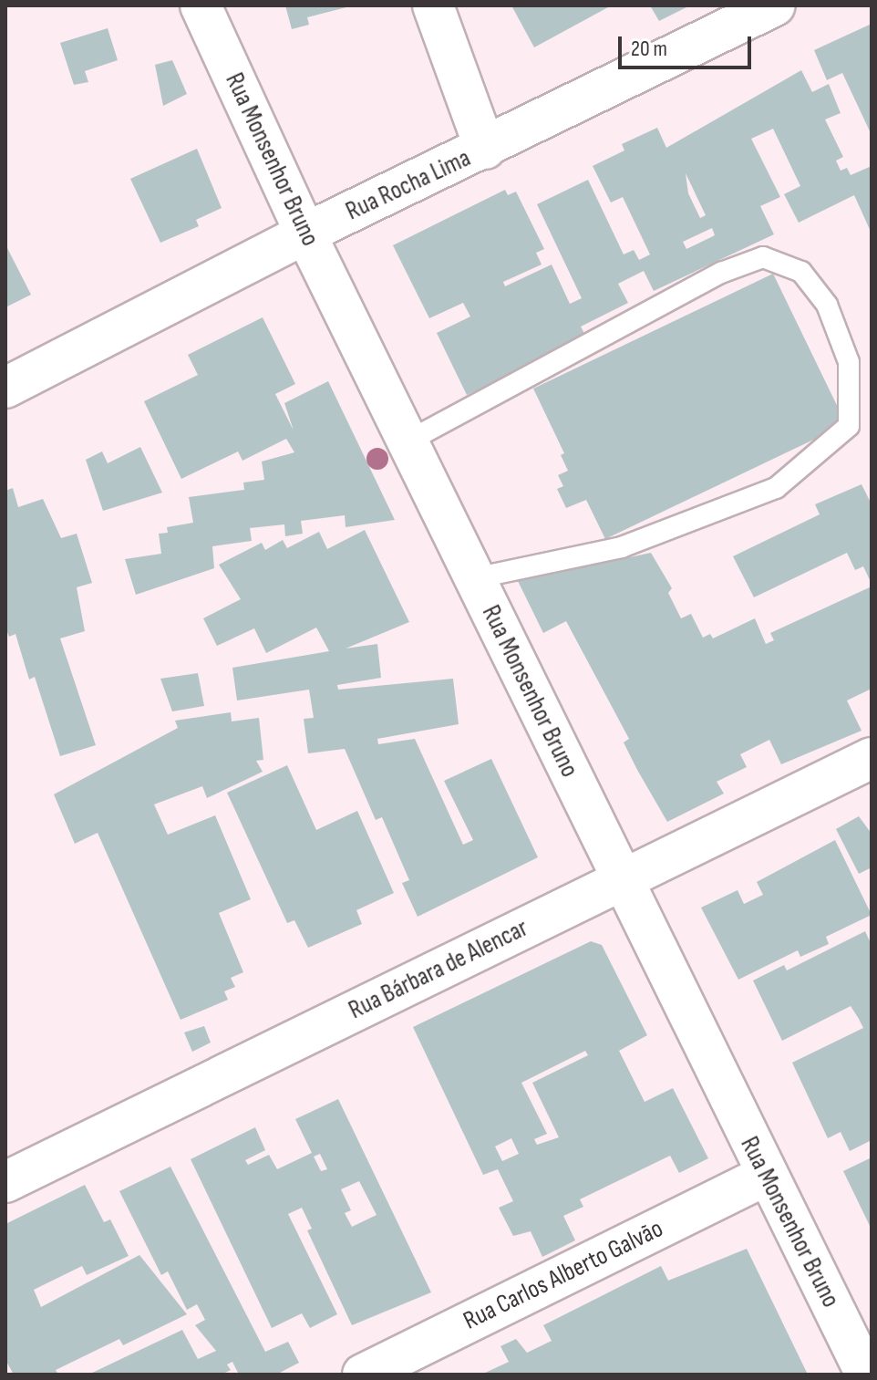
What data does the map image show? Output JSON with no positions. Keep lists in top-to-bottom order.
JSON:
{
  "streets": {
    "street": [
      "Rua Monsenhor Bruno",
      "Rua Rocha Lima",
      "Rua Bárbara de Alencar",
      "Rua Carlos Alberto Galvão"
    ]
  },
  "crossings": [
    ["Rua Monsenhor Bruno", "Rua Rocha Lima"],
    ["Rua Monsenhor Bruno", "Rua Bárbara de Alencar"],
    ["Rua Monsenhor Bruno", "Rua Carlos Alberto Galvão"]
  ],
  "scale_bar": "20 m"
}
